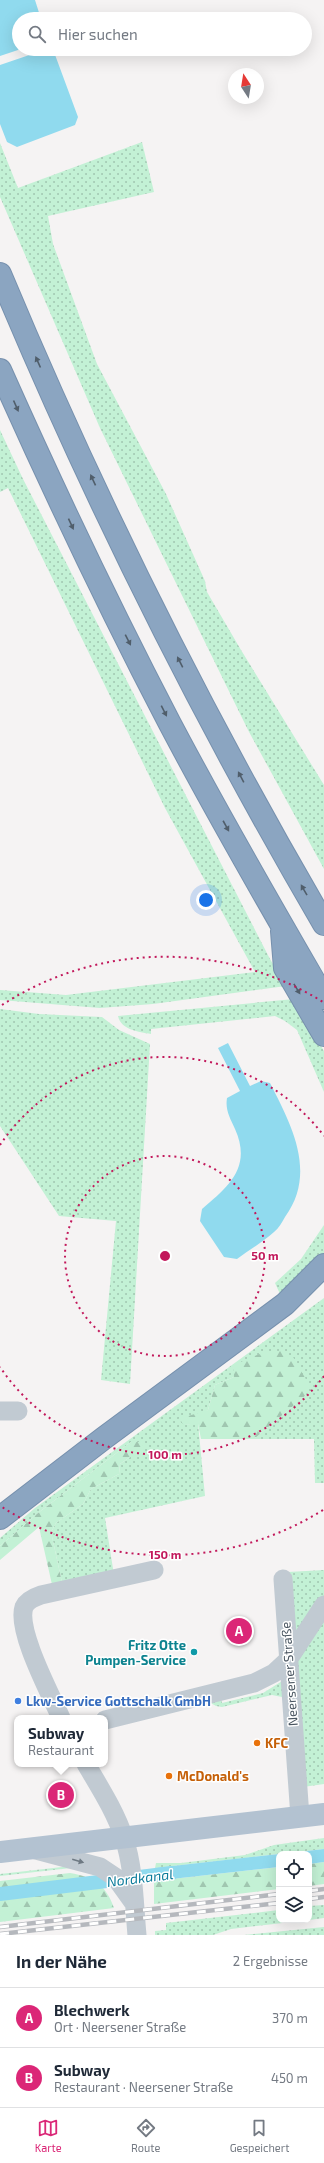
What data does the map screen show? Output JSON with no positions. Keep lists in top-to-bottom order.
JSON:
{
  "streets": {
    "street": ["Neersener Straße"]
  },
  "water": ["Nordkanal"],
  "places": [
    "Fritz Otte Pumpen-Service",
    "Lkw-Service Gottschalk GmbH",
    "KFC",
    "McDonald's"
  ],
  "north": "top",
  "page": {
    "search": "Hier suchen",
    "pins": ["A", "B"],
    "popup": ["Subway", "Restaurant"],
    "heading": ["In der Nähe", "2 Ergebnisse"],
    "list": [
      {
        "mark": "A",
        "name": "Blechwerk",
        "note": "Ort · Neersener Straße",
        "value": "370 m"
      },
      {
        "mark": "B",
        "name": "Subway",
        "note": "Restaurant · Neersener Straße",
        "value": "450 m"
      }
    ],
    "nav": ["Karte", "Route", "Gespeichert"]
  },
  "rings": ["50 m", "100 m", "150 m"]
}
